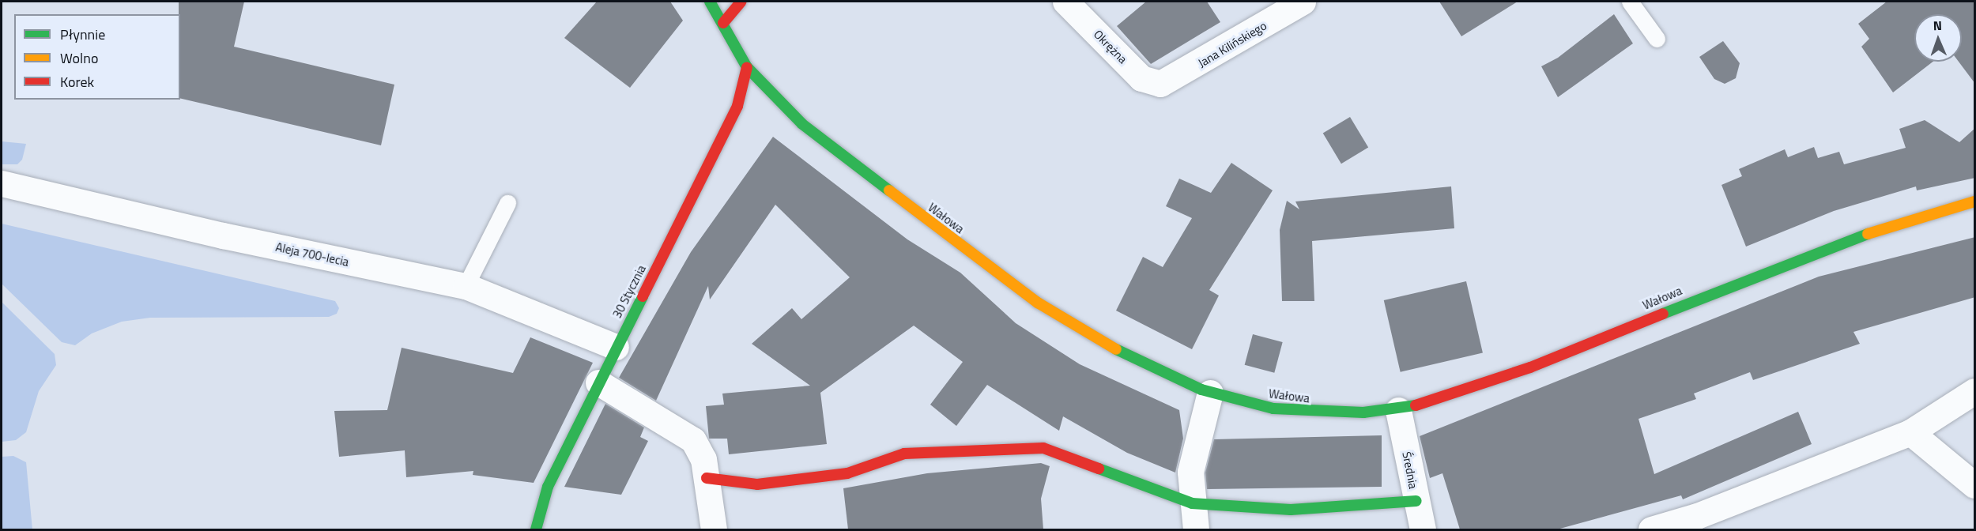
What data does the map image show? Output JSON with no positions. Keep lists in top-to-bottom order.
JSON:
{
  "streets": {
    "street": [
      "Jana Kilińskiego",
      "Okrężna",
      "Wałowa",
      "Aleja 700-lecia",
      "30 Stycznia",
      "Średnia"
    ]
  },
  "crossings": [
    ["Jana Kilińskiego", "Okrężna"],
    ["Wałowa", "30 Stycznia"],
    ["Wałowa", "Średnia"],
    ["Aleja 700-lecia", "30 Stycznia"]
  ],
  "legend": ["Płynnie", "Wolno", "Korek"],
  "north": "top"
}
